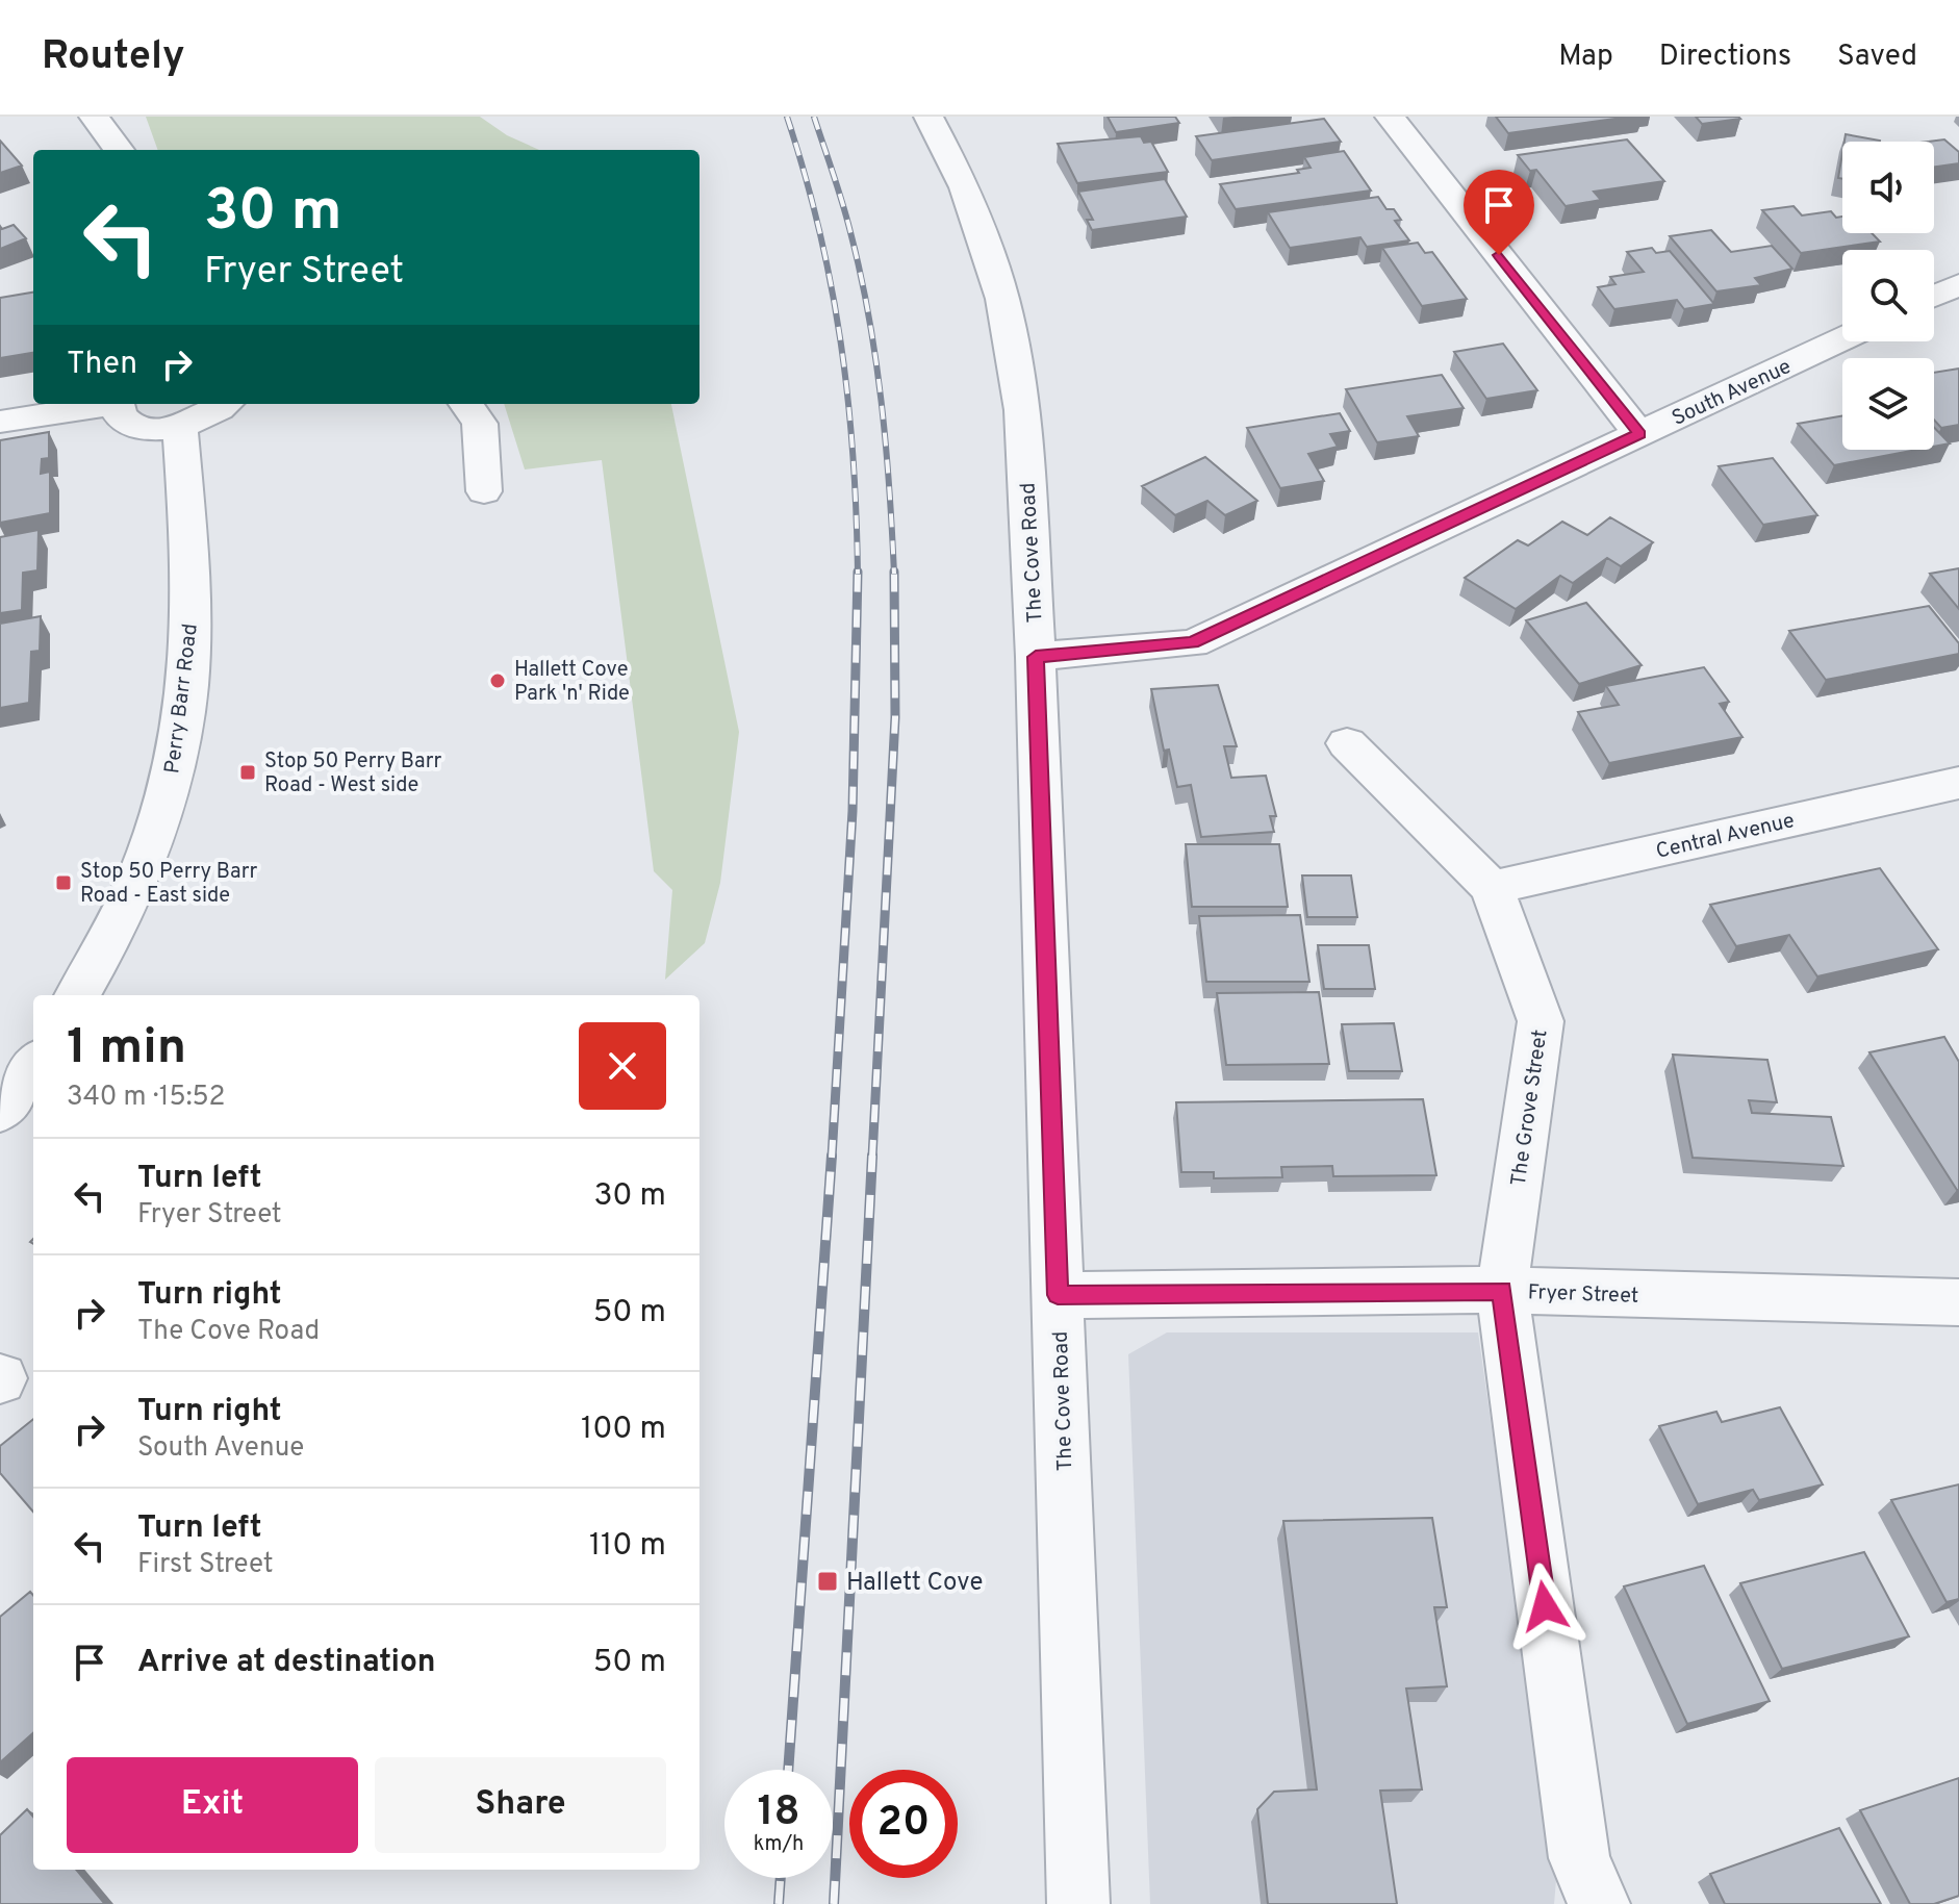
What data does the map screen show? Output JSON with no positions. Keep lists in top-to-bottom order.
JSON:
{
  "streets": {
    "street": [
      "South Avenue",
      "The Cove Road",
      "Perry Barr Road",
      "Central Avenue",
      "The Grove Street",
      "Fryer Street"
    ]
  },
  "crossings": [
    ["South Avenue", "The Cove Road"],
    ["The Cove Road", "Fryer Street"],
    ["Central Avenue", "The Grove Street"],
    ["The Grove Street", "Fryer Street"]
  ],
  "places": {
    "other": ["Hallett Cove Park 'n' Ride"],
    "transit": ["Stop 50 Perry Barr Road - West side", "Stop 50 Perry Barr Road - East side", "Hallett Cove"]
  },
  "page": {
    "header": "Routely",
    "nav": ["Map", "Directions", "Saved"],
    "turn": ["30 m", "Fryer Street"],
    "then": "Then",
    "heading": ["1 min", "340 m · 15:52"],
    "list": [
      {
        "name": "Turn left",
        "note": "Fryer Street",
        "value": "30 m"
      },
      {
        "name": "Turn right",
        "note": "The Cove Road",
        "value": "50 m"
      },
      {
        "name": "Turn right",
        "note": "South Avenue",
        "value": "100 m"
      },
      {
        "name": "Turn left",
        "note": "First Street",
        "value": "110 m"
      },
      {
        "name": "Arrive at destination",
        "value": "50 m"
      }
    ],
    "buttons": ["Exit", "Share"],
    "speed": "18 km/h",
    "limit": "20"
  }
}
